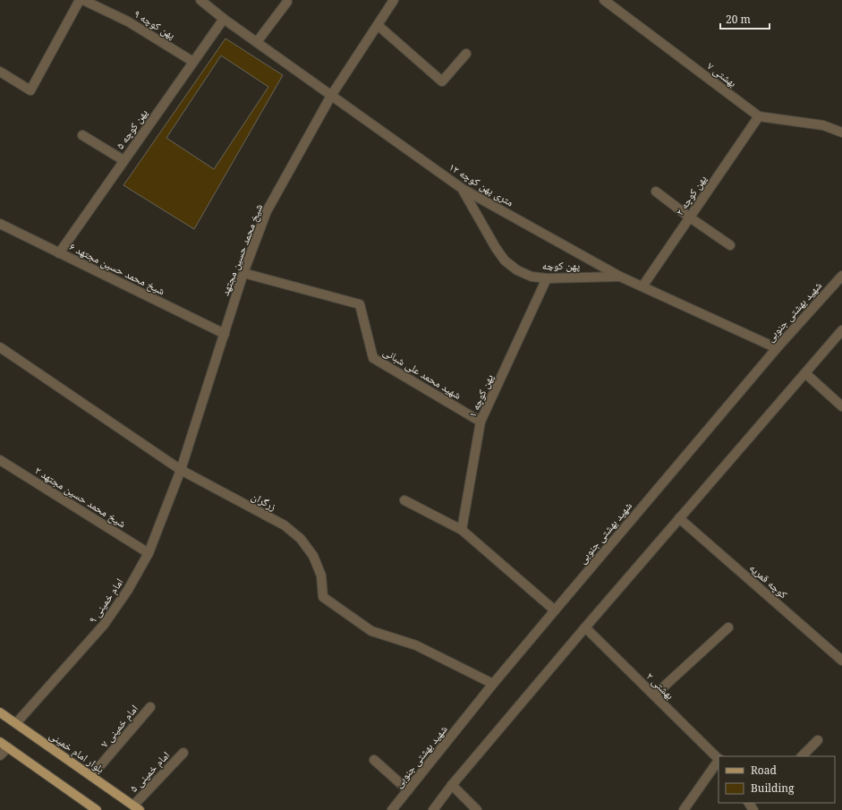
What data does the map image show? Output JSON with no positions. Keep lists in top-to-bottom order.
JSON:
{
  "streets": {
    "main road": ["بلوار امام خمینی"],
    "street": [
      "پهن کوچه ۹",
      "بهشتی ۷",
      "پهن کوچه ۵",
      "۱۲ متری پهن کوچه",
      "پهن کوچه ۲",
      "شیخ محمد حسین مجتهد",
      "پهن کوچه",
      "شیخ محمد حسین مجتهد ۶",
      "شهید بهشتی جنوبی",
      "شهید محمد علی شبانی",
      "پهن کوچه ۱",
      "شیخ محمد حسین مجتهد ۲",
      "زرگران",
      "کوچه قمریه",
      "امام خمینی ۹",
      "بهشتی ۲",
      "امام خمینی ۷",
      "امام خمینی ۵"
    ]
  },
  "crossings": [
    ["پهن کوچه ۹", "پهن کوچه ۵"],
    ["بهشتی ۷", "پهن کوچه ۲"],
    ["پهن کوچه ۵", "۱۲ متری پهن کوچه"],
    ["پهن کوچه ۵", "شیخ محمد حسین مجتهد ۶"],
    ["۱۲ متری پهن کوچه", "پهن کوچه ۲"],
    ["۱۲ متری پهن کوچه", "شیخ محمد حسین مجتهد"],
    ["۱۲ متری پهن کوچه", "پهن کوچه"],
    ["۱۲ متری پهن کوچه", "شهید بهشتی جنوبی"],
    ["شیخ محمد حسین مجتهد", "شیخ محمد حسین مجتهد ۶"],
    ["شیخ محمد حسین مجتهد", "شهید محمد علی شبانی"],
    ["شیخ محمد حسین مجتهد", "زرگران"],
    ["شیخ محمد حسین مجتهد", "امام خمینی ۹"],
    ["پهن کوچه", "پهن کوچه ۱"],
    ["شهید بهشتی جنوبی", "زرگران"],
    ["شهید محمد علی شبانی", "پهن کوچه ۱"],
    ["شیخ محمد حسین مجتهد ۲", "امام خمینی ۹"],
    ["زرگران", "امام خمینی ۹"],
    ["امام خمینی ۹", "بلوار امام خمینی"],
    ["امام خمینی ۷", "بلوار امام خمینی"],
    ["بلوار امام خمینی", "امام خمینی ۵"]
  ],
  "legend": ["Road", "Building"],
  "scale_bar": "20 m"
}
